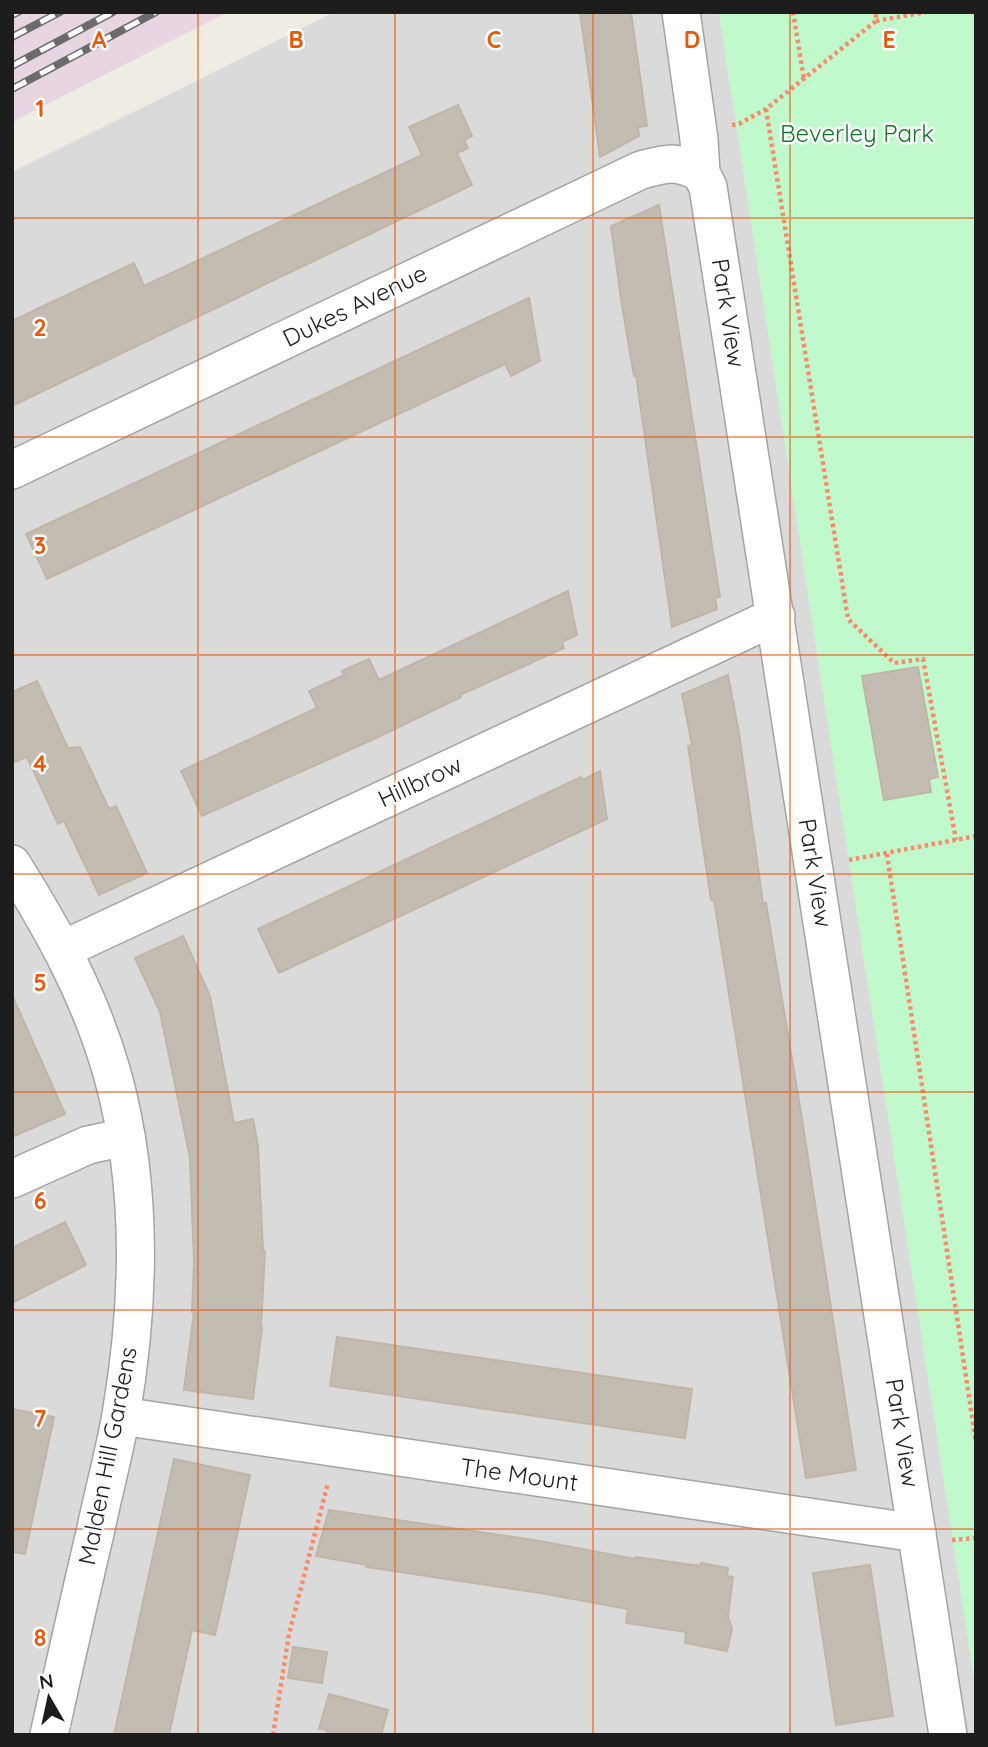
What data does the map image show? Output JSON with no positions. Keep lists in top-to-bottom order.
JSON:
{
  "streets": {
    "street": [
      "Dukes Avenue",
      "Park View",
      "Hillbrow",
      "Malden Hill Gardens",
      "The Mount"
    ]
  },
  "crossings": [
    ["Dukes Avenue", "Park View"],
    ["Park View", "Hillbrow"],
    ["Park View", "The Mount"],
    ["Hillbrow", "Malden Hill Gardens"],
    ["Malden Hill Gardens", "The Mount"]
  ],
  "parks": ["Beverley Park"],
  "north": "top",
  "grid": {
    "columns": [
      "A",
      "B",
      "C",
      "D",
      "E"
    ],
    "rows": [
      "1",
      "2",
      "3",
      "4",
      "5",
      "6",
      "7",
      "8"
    ]
  }
}
